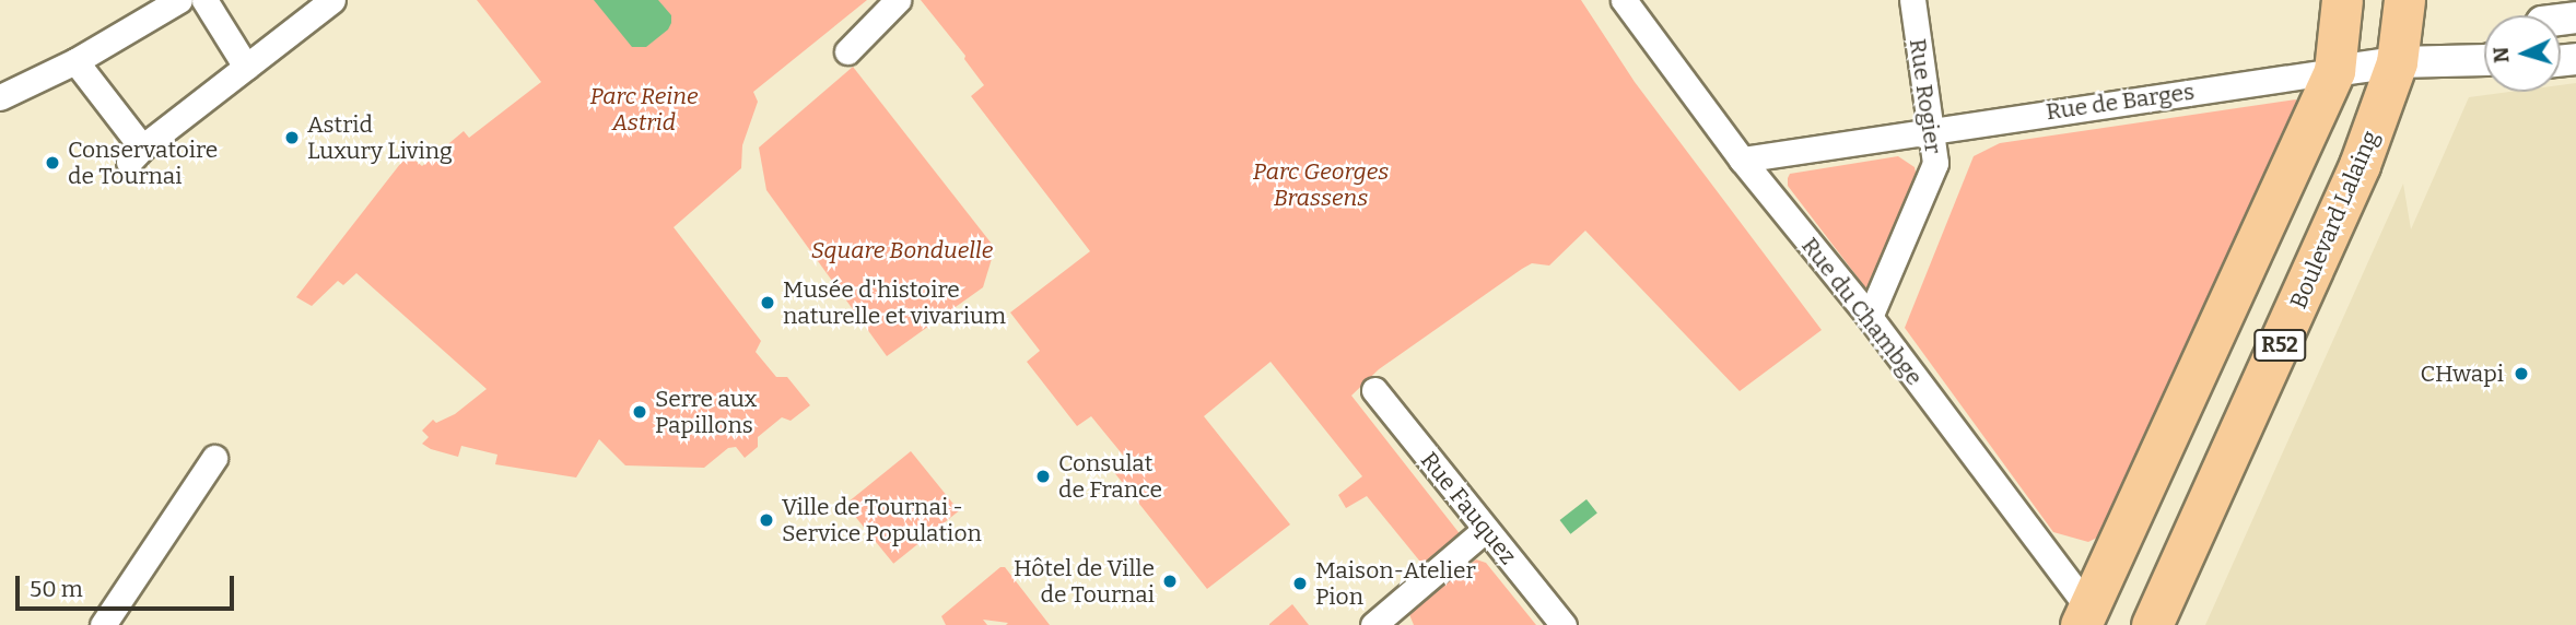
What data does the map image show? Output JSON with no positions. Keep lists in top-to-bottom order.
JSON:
{
  "streets": {
    "main road": ["Boulevard Lalaing", "R52"],
    "street": [
      "Rue Rogier",
      "Rue de Barges",
      "Rue du Chambge",
      "Rue Fauquez"
    ]
  },
  "crossings": [
    ["Rue Rogier", "Rue de Barges"],
    ["Rue Rogier", "Rue du Chambge"],
    ["Rue de Barges", "Boulevard Lalaing"],
    ["Rue de Barges", "Rue du Chambge"],
    ["Rue de Barges", "R52"],
    ["Boulevard Lalaing", "R52"],
    ["Rue du Chambge", "R52"]
  ],
  "parks": ["Parc Reine Astrid", "Parc Georges Brassens", "Square Bonduelle"],
  "places": [
    "Astrid Luxury Living",
    "Conservatoire de Tournai",
    "Musée d'histoire naturelle et vivarium",
    "CHwapi",
    "Serre aux Papillons",
    "Consulat de France",
    "Ville de Tournai - Service Population",
    "Hôtel de Ville de Tournai",
    "Maison-Atelier Pion"
  ],
  "scale_bar": "50 m",
  "north": "left"
}
